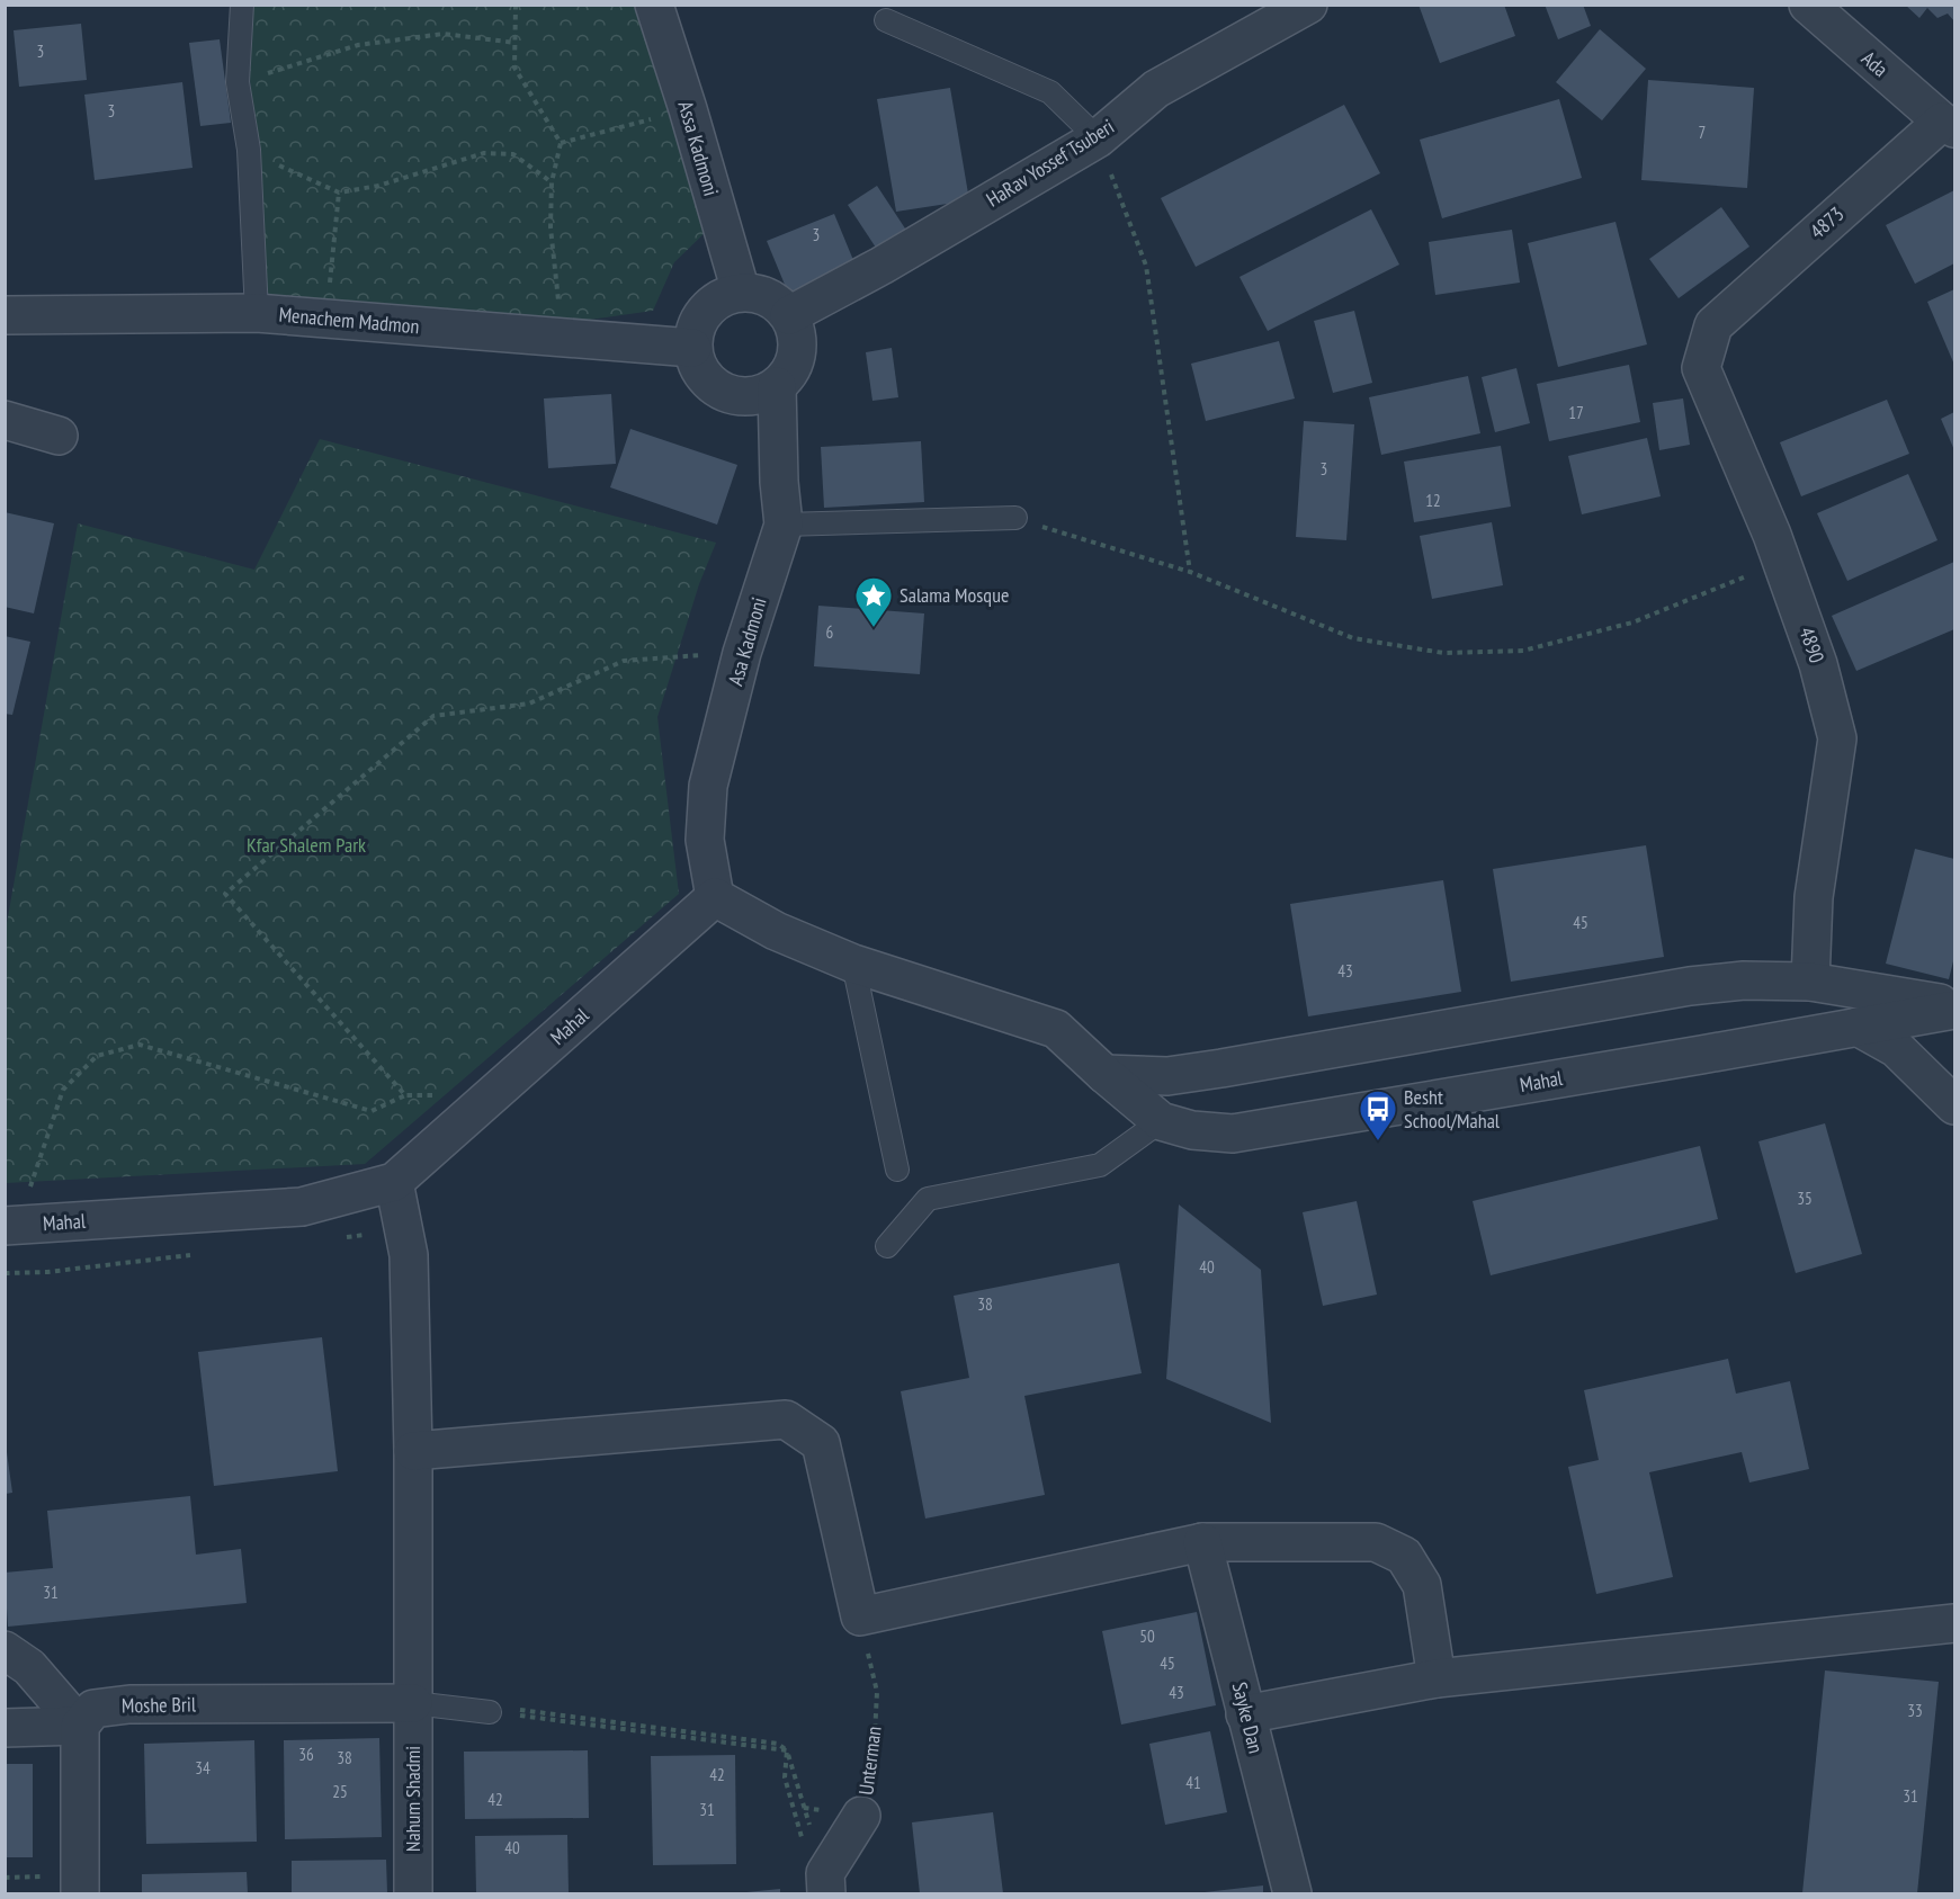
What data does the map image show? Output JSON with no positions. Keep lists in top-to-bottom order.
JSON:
{
  "streets": {
    "street": [
      "Ada",
      "Assa Kadmoni",
      "HaRav Yossef Tsuberi",
      "4873",
      "Menachem Madmon",
      "Asa Kadmoni",
      "4890",
      "Mahal",
      "Moshe Bril",
      "Sayke Dan",
      "Unterman",
      "Nahum Shadmi"
    ]
  },
  "crossings": [
    ["Ada", "4873"],
    ["Assa Kadmoni", "HaRav Yossef Tsuberi"],
    ["Assa Kadmoni", "Menachem Madmon"],
    ["Assa Kadmoni", "Asa Kadmoni"],
    ["HaRav Yossef Tsuberi", "Menachem Madmon"],
    ["HaRav Yossef Tsuberi", "Asa Kadmoni"],
    ["4873", "4890"],
    ["Menachem Madmon", "Asa Kadmoni"],
    ["Asa Kadmoni", "Mahal"],
    ["4890", "Mahal"],
    ["Mahal", "Nahum Shadmi"],
    ["Moshe Bril", "Nahum Shadmi"]
  ],
  "parks": ["Kfar Shalem Park"],
  "places": {
    "place": ["Salama Mosque"],
    "bus stop": ["Besht School/Mahal"]
  },
  "house_numbers": [
    "3",
    "3",
    "7",
    "3",
    "17",
    "3",
    "12",
    "6",
    "45",
    "43",
    "35",
    "40",
    "38",
    "31",
    "50",
    "45",
    "43",
    "33",
    "36",
    "38",
    "34",
    "42",
    "41",
    "25",
    "31",
    "42",
    "31",
    "40"
  ]
}
